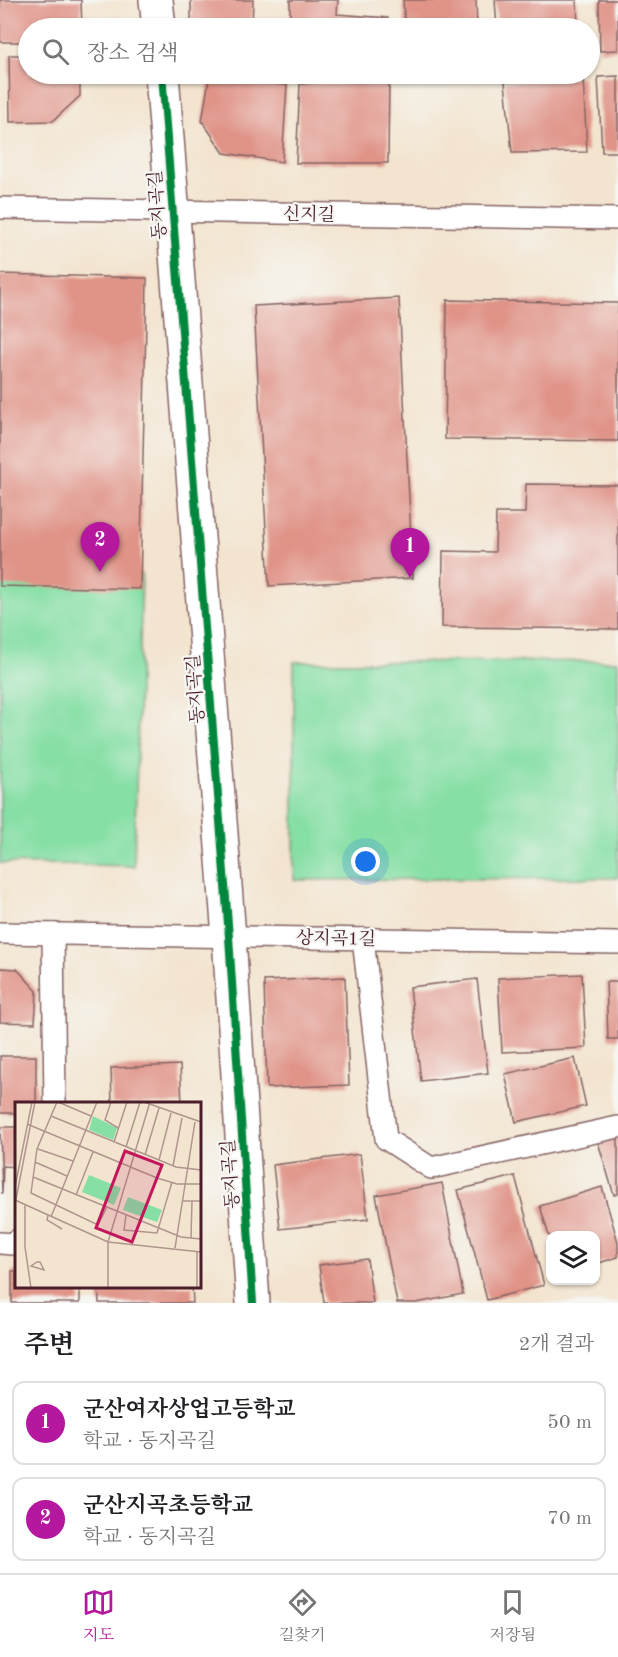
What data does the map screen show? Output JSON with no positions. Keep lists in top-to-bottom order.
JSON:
{
  "streets": {
    "street": ["동지곡길"],
    "lane": ["신지길", "상지곡1길"]
  },
  "crossings": [
    ["동지곡길", "신지길"],
    ["동지곡길", "상지곡1길"]
  ],
  "page": {
    "search": "장소 검색",
    "pins": ["2", "1"],
    "heading": ["주변", "2개 결과"],
    "list": [
      {
        "mark": "1",
        "name": "군산여자상업고등학교",
        "note": "학교 · 동지곡길",
        "value": "50 m"
      },
      {
        "mark": "2",
        "name": "군산지곡초등학교",
        "note": "학교 · 동지곡길",
        "value": "70 m"
      }
    ],
    "nav": ["지도", "길찾기", "저장됨"]
  }
}
